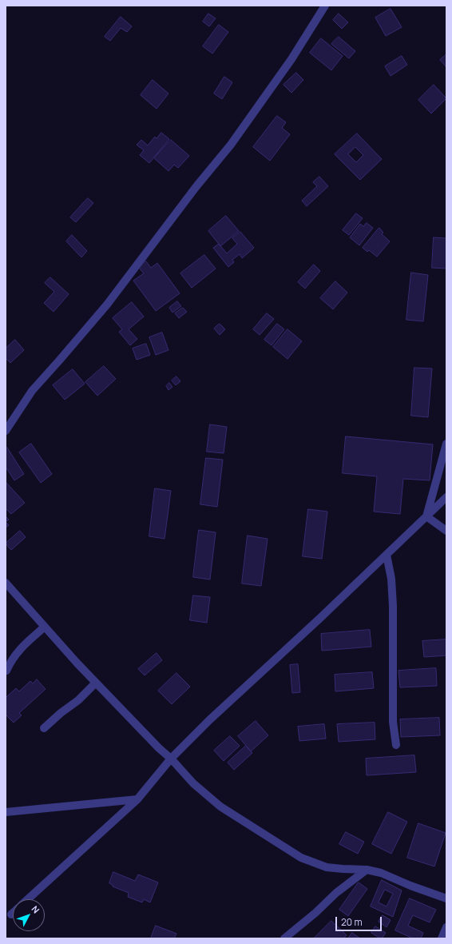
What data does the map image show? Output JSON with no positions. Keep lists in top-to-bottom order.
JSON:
{
  "scale_bar": "20 m",
  "north": "top right"
}
